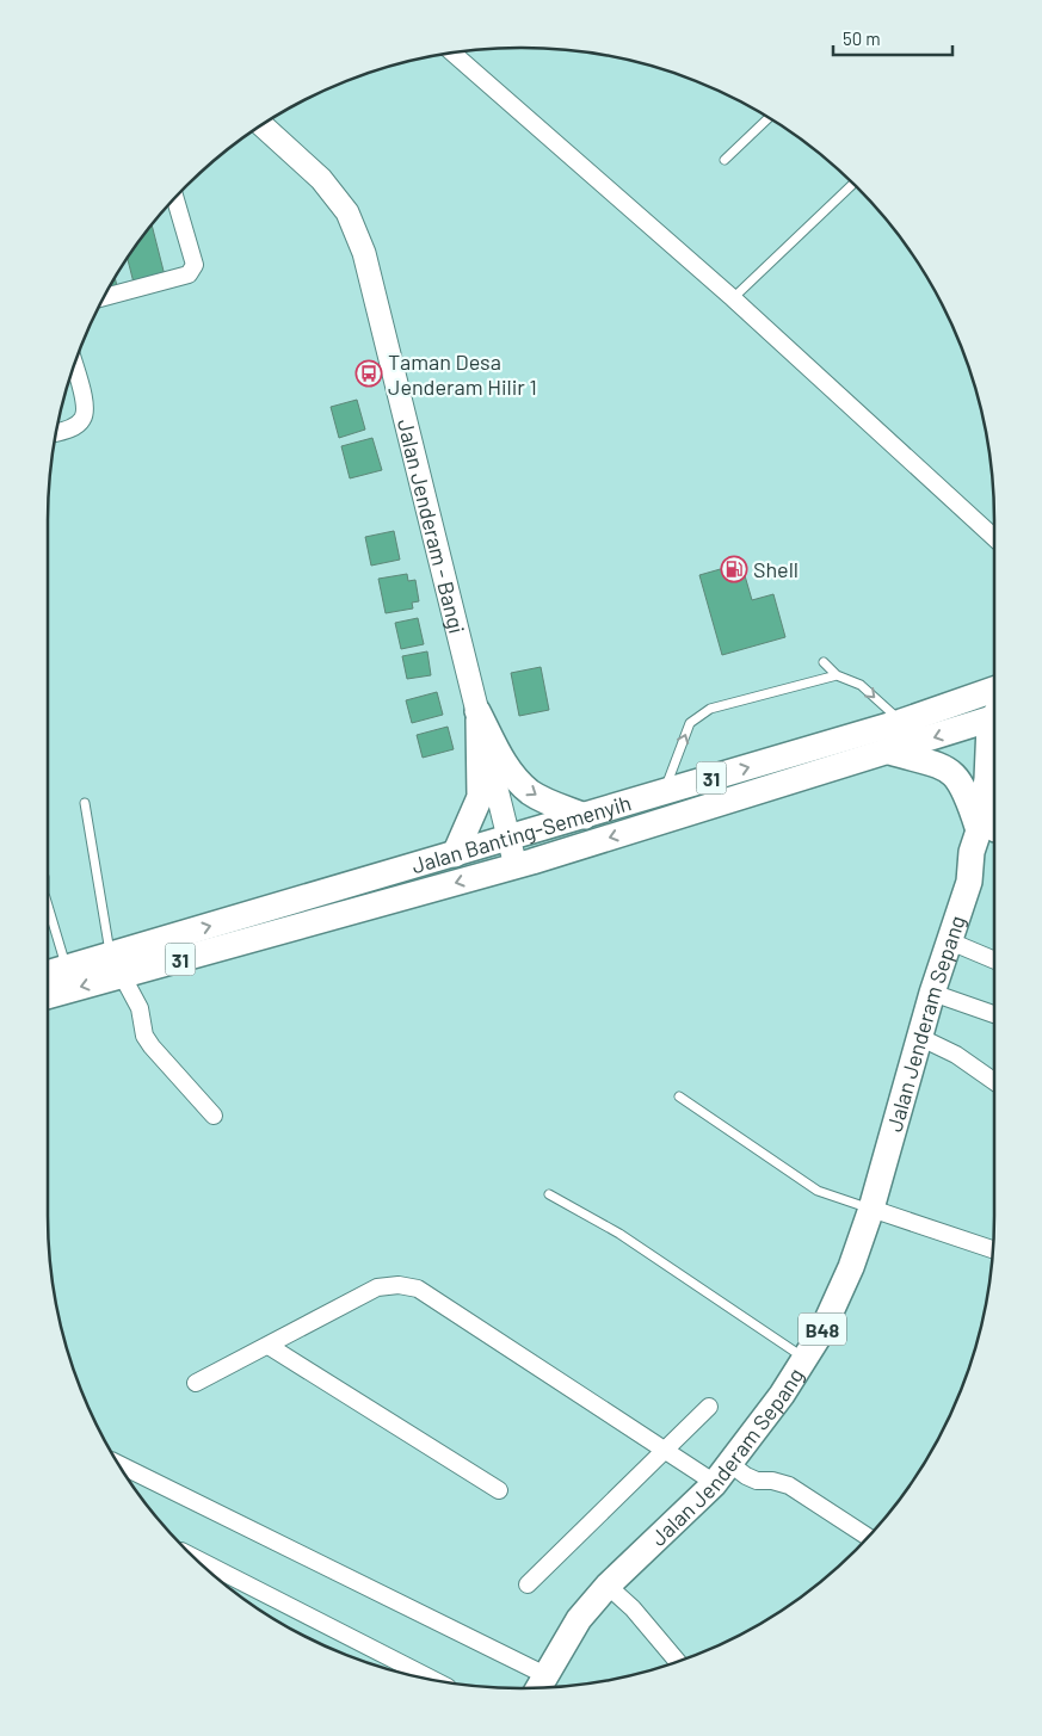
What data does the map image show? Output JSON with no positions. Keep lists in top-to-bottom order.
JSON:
{
  "streets": {
    "main road": [
      "Jalan Jenderam - Bangi",
      "31",
      "Jalan Banting-Semenyih",
      "Jalan Jenderam Sepang",
      "B48"
    ]
  },
  "crossings": [
    ["Jalan Jenderam - Bangi", "Jalan Banting-Semenyih"],
    ["Jalan Jenderam Sepang", "B48"]
  ],
  "places": {
    "bus stop": ["Taman Desa Jenderam Hilir 1"],
    "fuel station": ["Shell"]
  },
  "scale_bar": "50 m"
}
